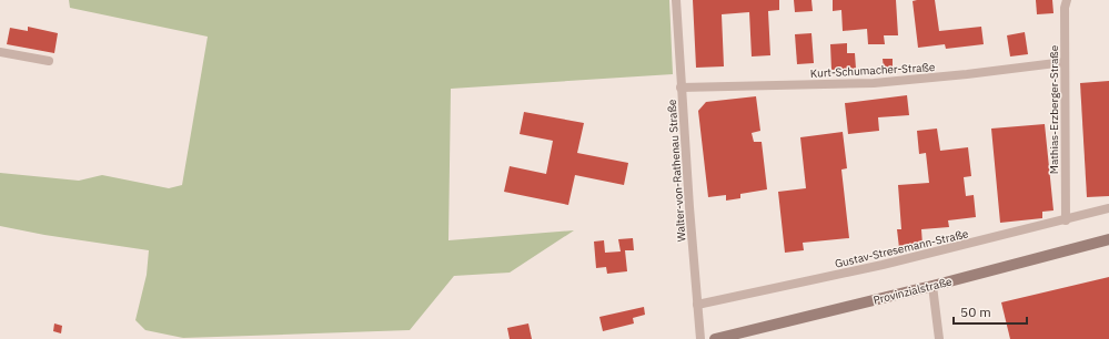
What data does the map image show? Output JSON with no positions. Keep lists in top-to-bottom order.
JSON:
{
  "streets": {
    "main road": ["Provinzialstraße"],
    "street": [
      "Kurt-Schumacher-Straße",
      "Mathias-Erzberger-Straße",
      "Walter-von-Rathenau Straße",
      "Gustav-Stresemann-Straße"
    ]
  },
  "crossings": [
    ["Kurt-Schumacher-Straße", "Mathias-Erzberger-Straße"],
    ["Kurt-Schumacher-Straße", "Walter-von-Rathenau Straße"],
    ["Mathias-Erzberger-Straße", "Gustav-Stresemann-Straße"],
    ["Walter-von-Rathenau Straße", "Gustav-Stresemann-Straße"]
  ],
  "scale_bar": "50 m"
}
